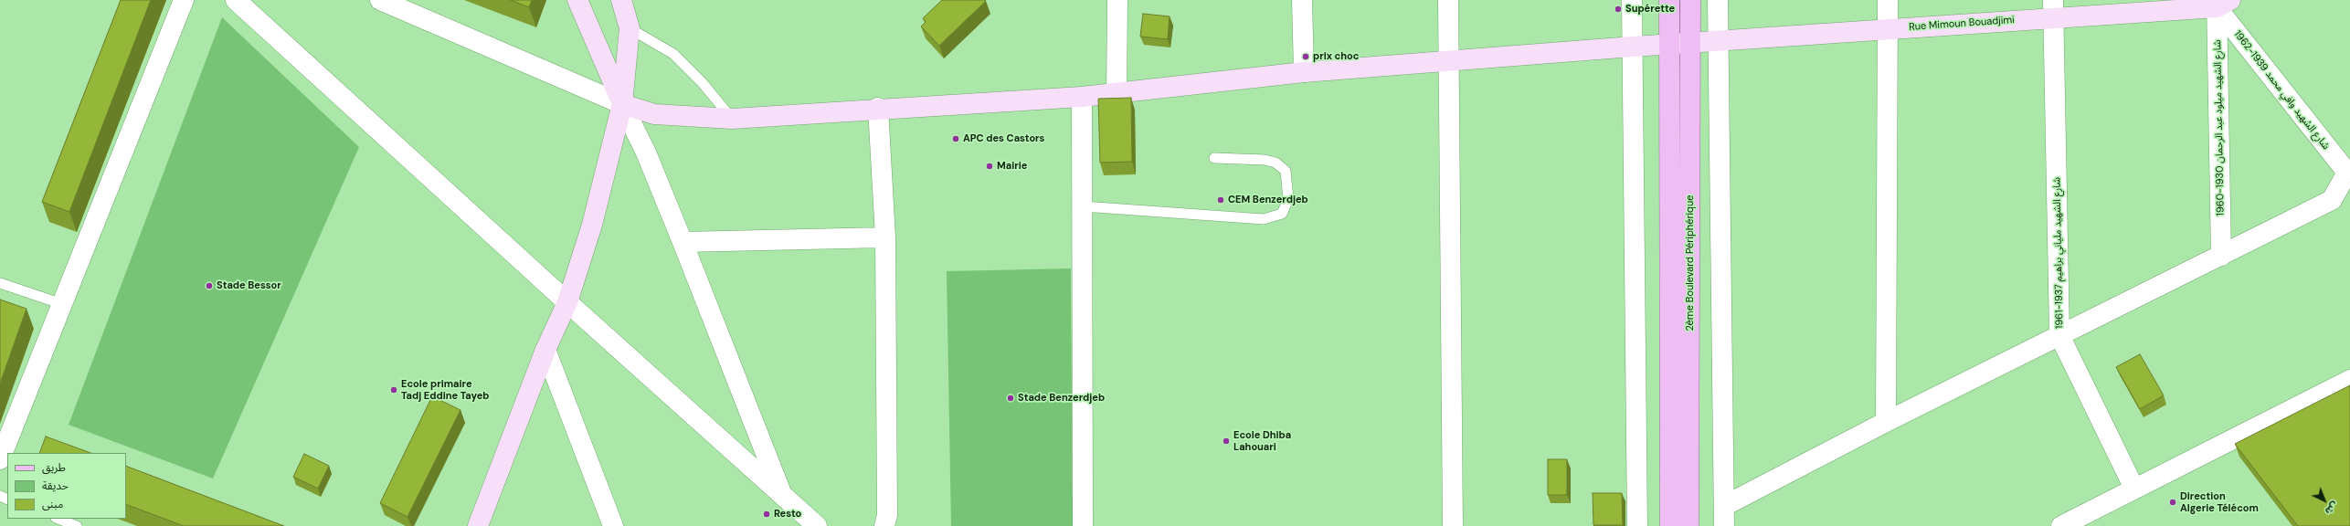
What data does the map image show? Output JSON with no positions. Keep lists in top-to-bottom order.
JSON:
{
  "streets": {
    "main road": ["2ème Boulevard Périphérique"],
    "street": [
      "Rue Mimoun Bouadjimi",
      "شارع الشهيد وافي محمد 1939-1962",
      "شارع الشهيد ميلود عبد الرحمان 1930-1960",
      "شارع الشهيد ملياني براهيم 1937-1961"
    ]
  },
  "crossings": [
    ["Rue Mimoun Bouadjimi", "شارع الشهيد وافي محمد 1939-1962"],
    ["Rue Mimoun Bouadjimi", "شارع الشهيد ميلود عبد الرحمان 1930-1960"],
    ["Rue Mimoun Bouadjimi", "شارع الشهيد ملياني براهيم 1937-1961"],
    ["Rue Mimoun Bouadjimi", "2ème Boulevard Périphérique"],
    ["شارع الشهيد وافي محمد 1939-1962", "شارع الشهيد ميلود عبد الرحمان 1930-1960"]
  ],
  "places": [
    "Supérette",
    "prix choc",
    "APC des Castors",
    "Mairie",
    "CEM Benzerdjeb",
    "Stade Bessor",
    "Ecole primaire Tadj Eddine Tayeb",
    "Stade Benzerdjeb",
    "Ecole Dhiba Lahouari",
    "Direction Algerie Télécom",
    "Resto"
  ],
  "legend": ["طريق", "حديقة", "مبنى"],
  "north": "bottom right"
}
